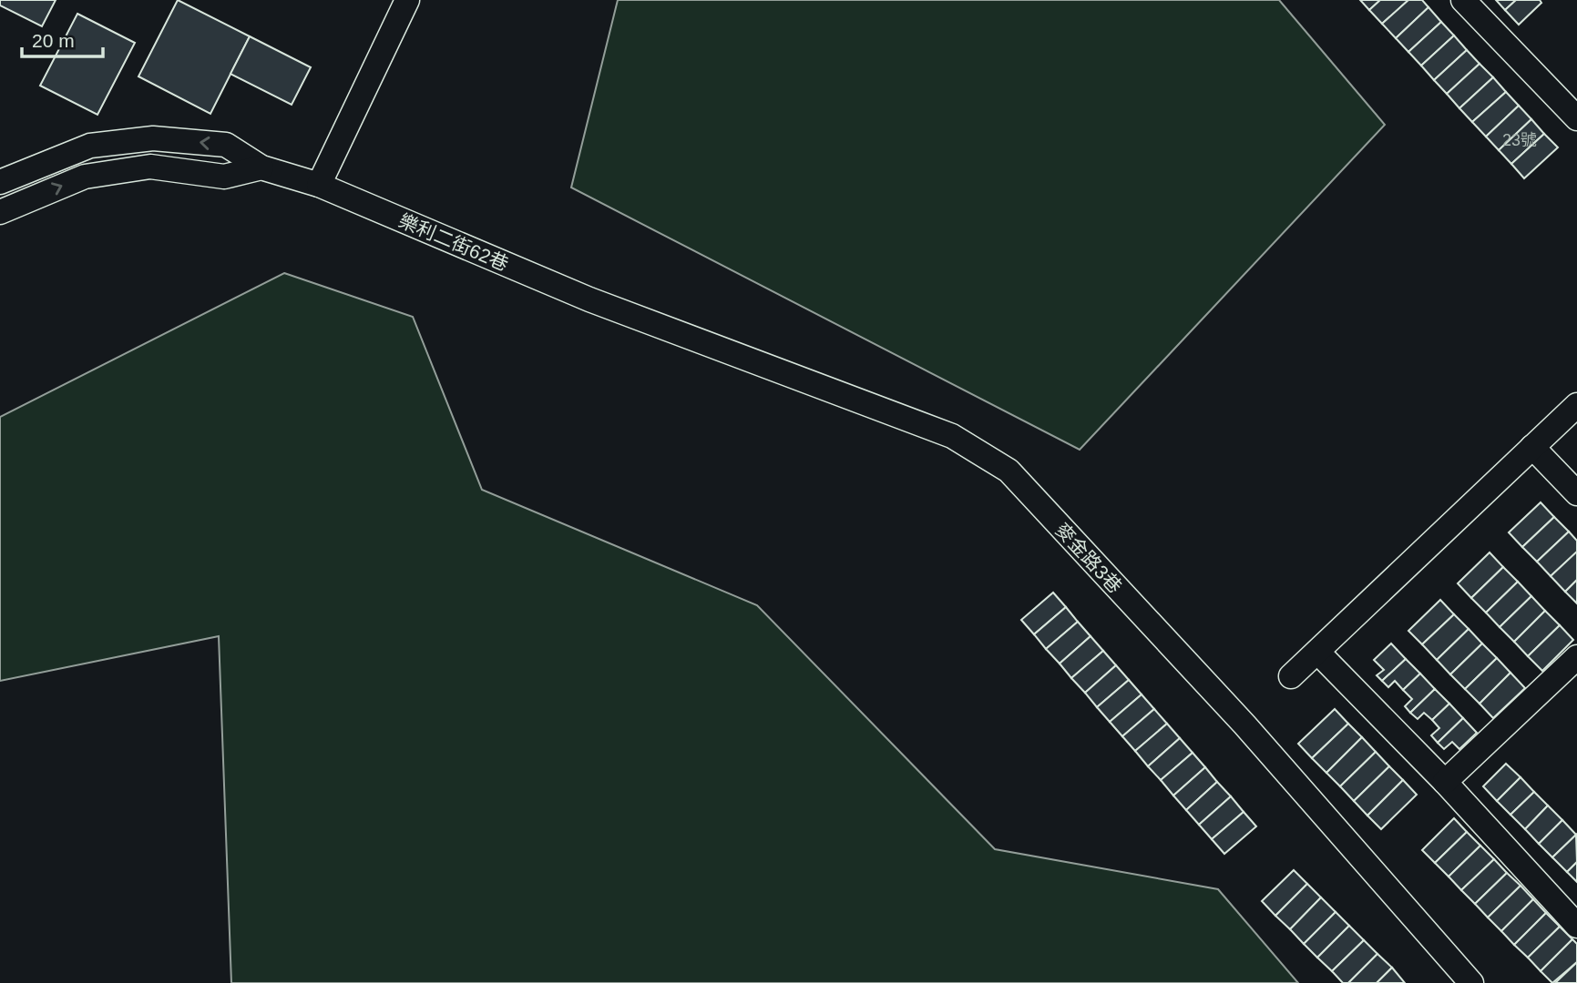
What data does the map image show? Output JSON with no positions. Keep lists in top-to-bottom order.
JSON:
{
  "streets": {
    "street": ["樂利二街62巷", "麥金路3巷"]
  },
  "crossings": [
    ["樂利二街62巷", "麥金路3巷"]
  ],
  "house_numbers": ["23號"],
  "scale_bar": "20 m"
}
